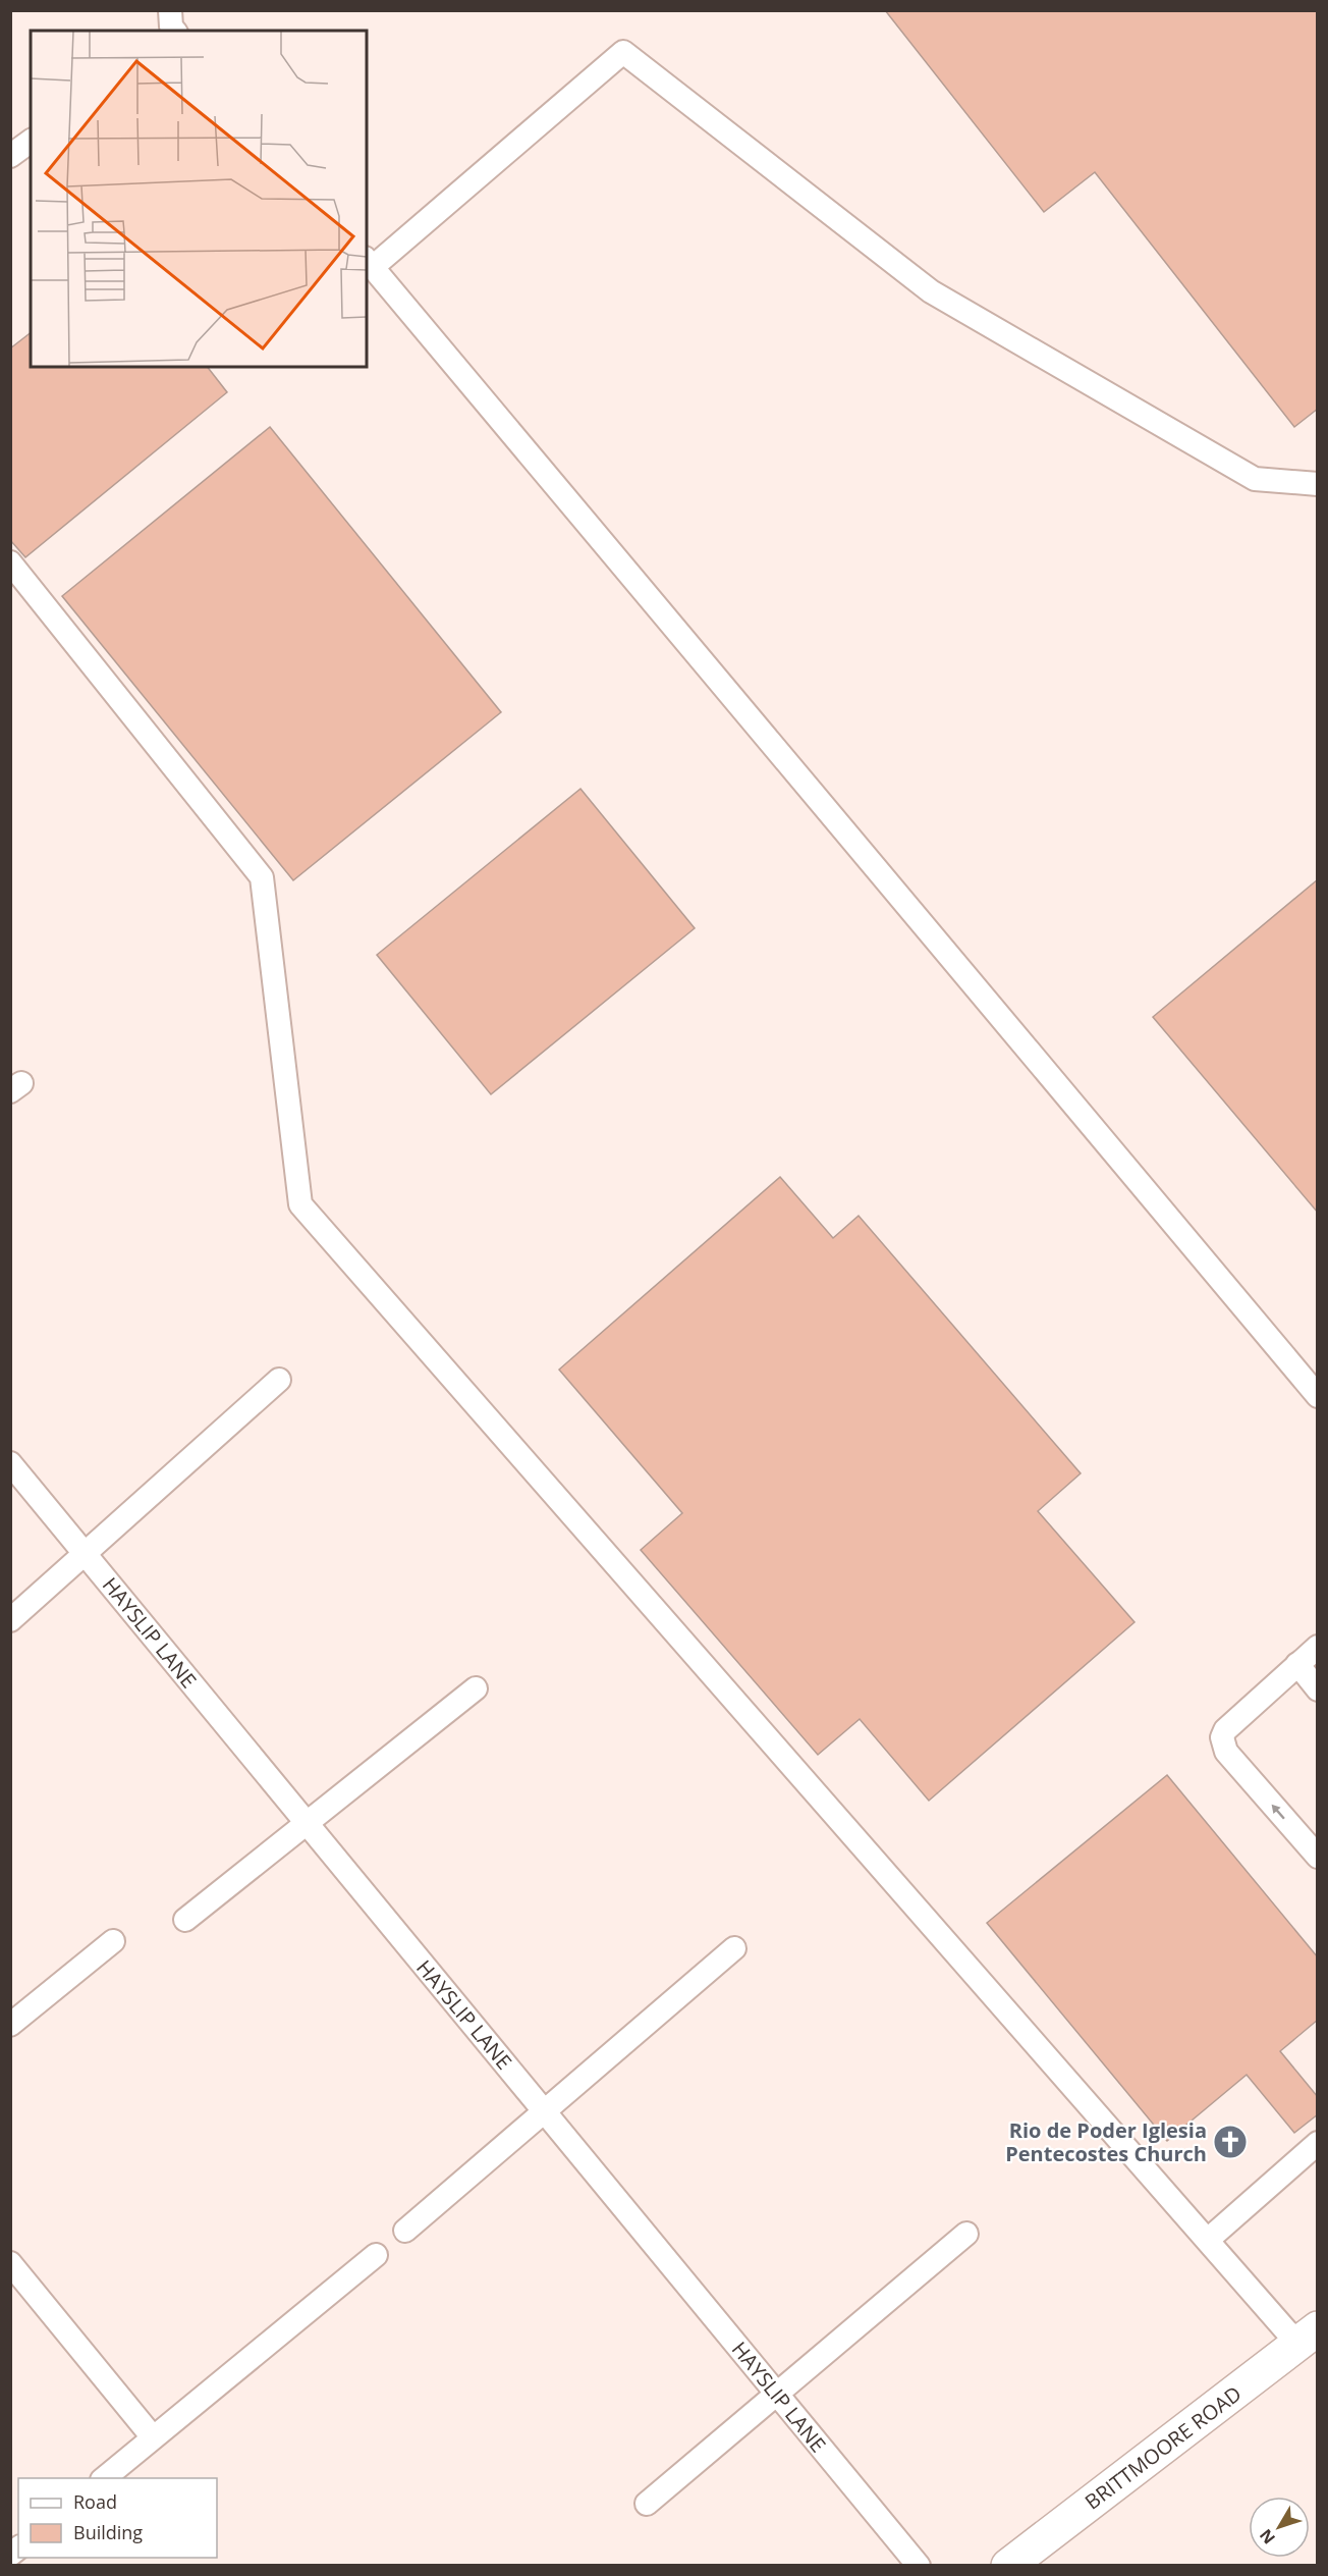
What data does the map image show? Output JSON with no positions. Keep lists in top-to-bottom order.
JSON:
{
  "streets": {
    "main road": ["BRITTMOORE ROAD"],
    "lane": ["HAYSLIP LANE"]
  },
  "places": {
    "church": ["Rio de Poder Iglesia Pentecostes Church"]
  },
  "legend": ["Road", "Building"],
  "north": "bottom left"
}
